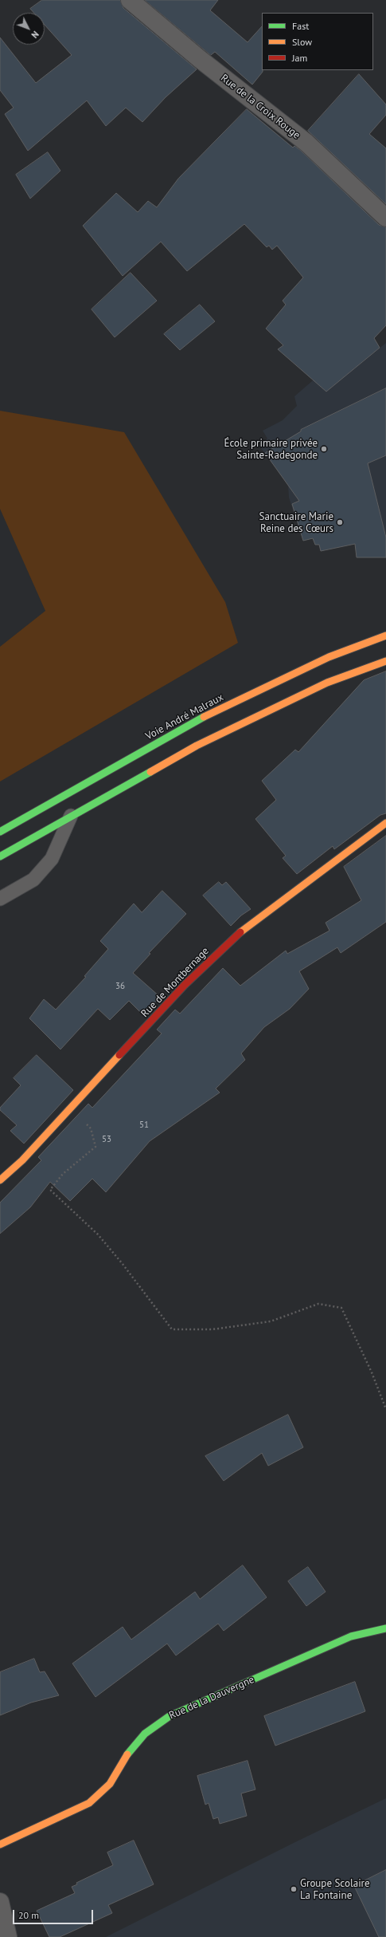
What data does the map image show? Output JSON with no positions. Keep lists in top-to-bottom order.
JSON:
{
  "streets": {
    "street": [
      "Rue de la Croix Rouge",
      "Voie André Malraux",
      "Rue de Montbernage",
      "Rue de la Dauvergne"
    ]
  },
  "places": ["École primaire privée Sainte-Radegonde", "Sanctuaire Marie Reine des Cœurs", "Groupe Scolaire La Fontaine"],
  "house_numbers": ["36", "51", "53"],
  "legend": ["Fast", "Slow", "Jam"],
  "scale_bar": "20 m",
  "north": "bottom right"
}
